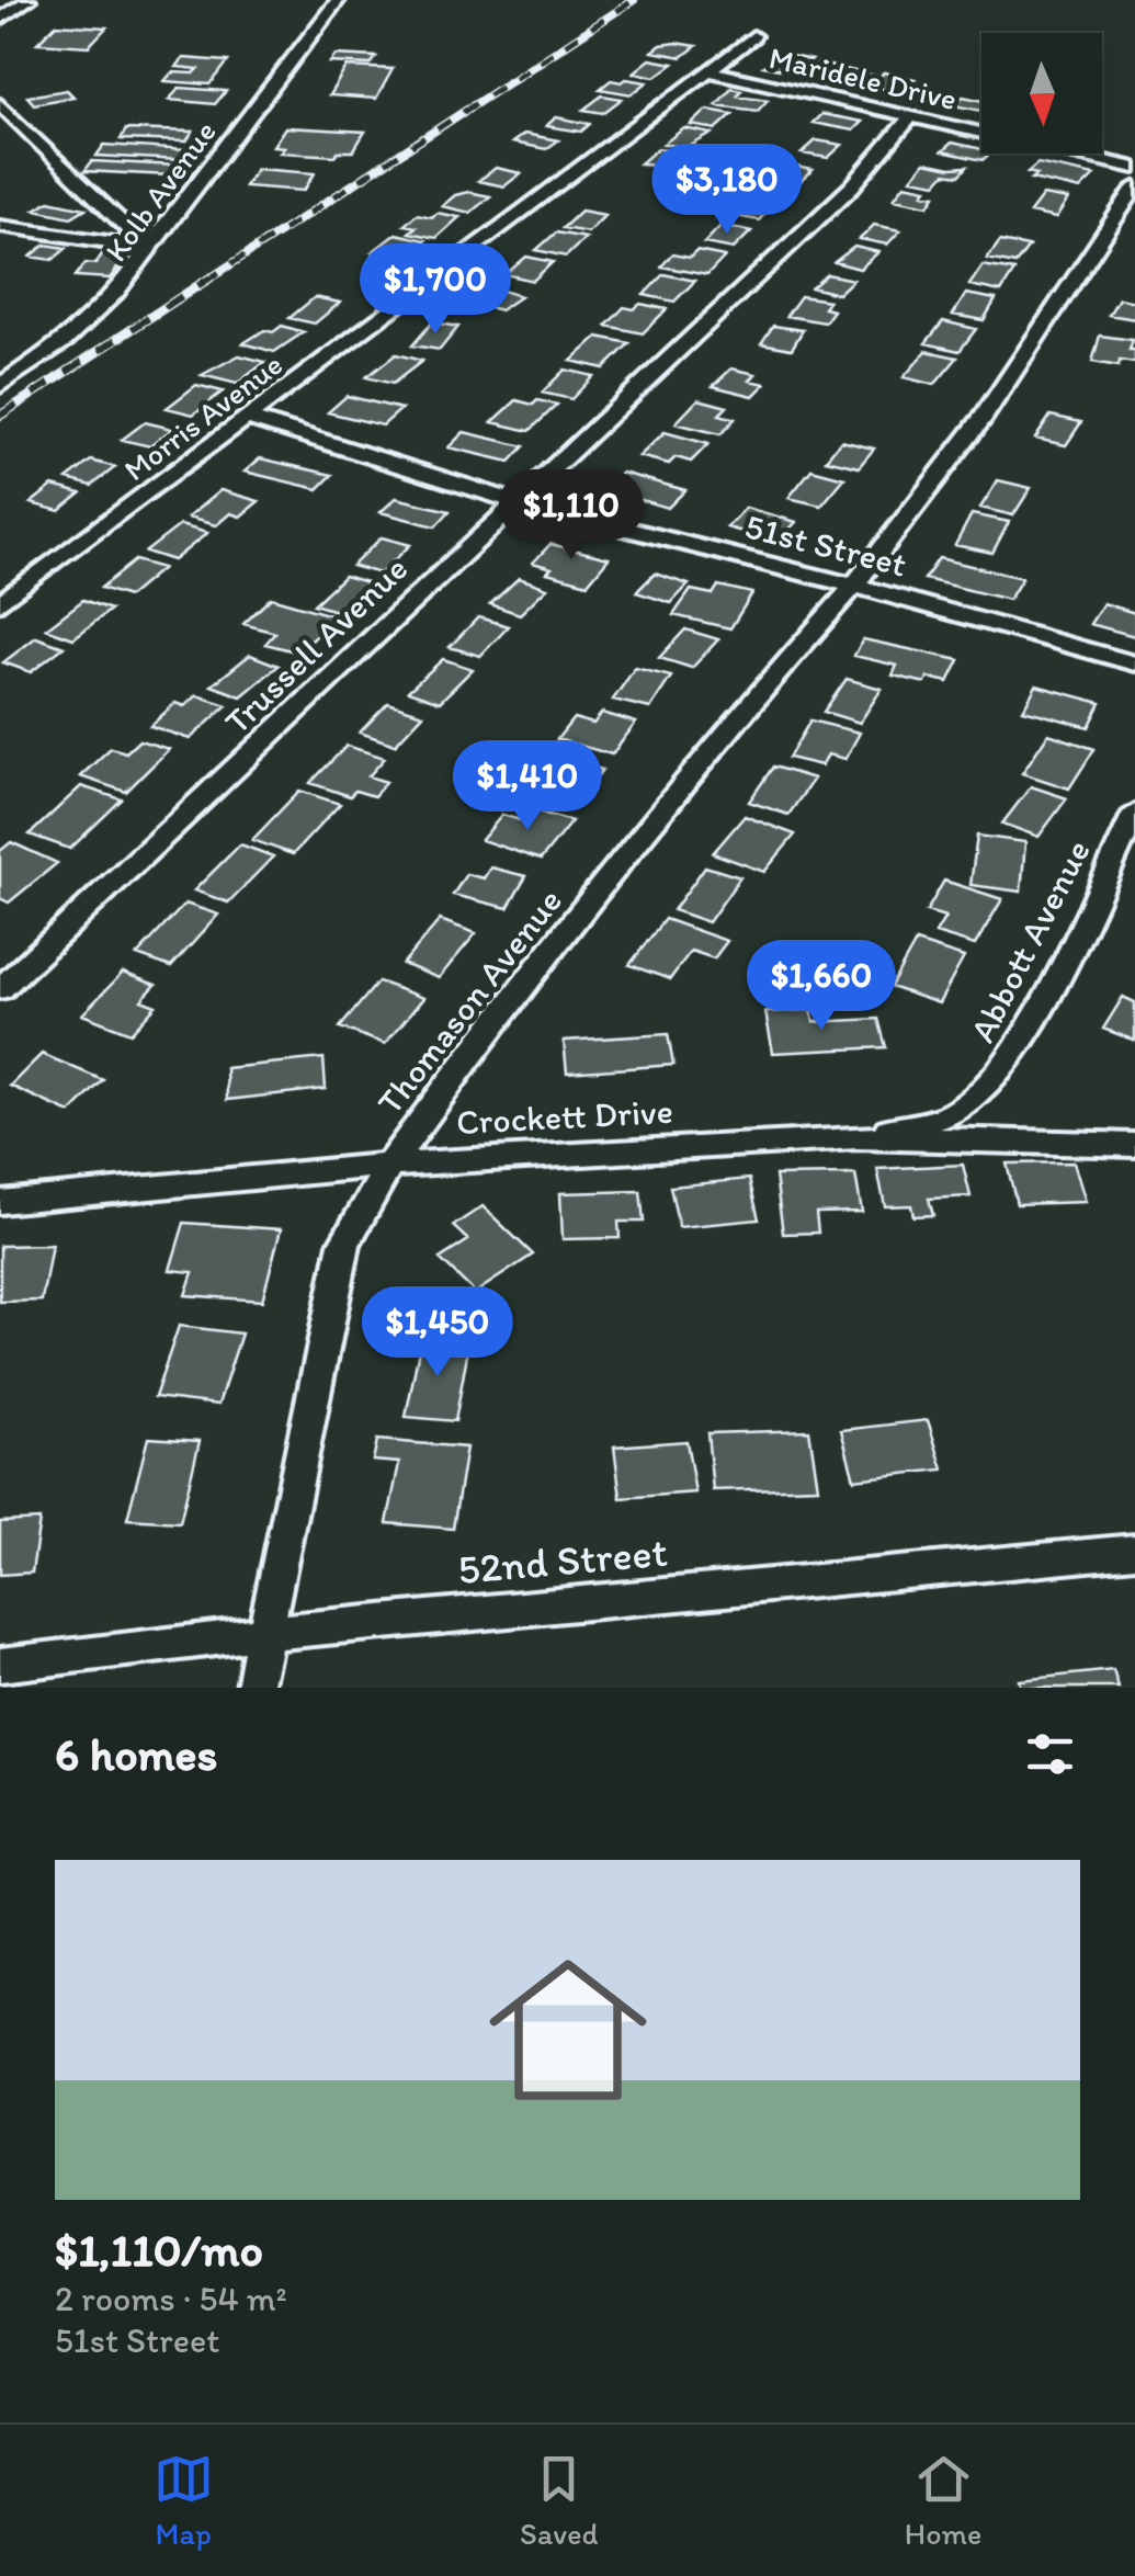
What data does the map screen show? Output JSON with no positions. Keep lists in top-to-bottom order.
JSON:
{
  "streets": {
    "street": [
      "Maridele Drive",
      "Kolb Avenue",
      "Morris Avenue",
      "51st Street",
      "Trussell Avenue",
      "Abbott Avenue",
      "Thomason Avenue",
      "Crockett Drive",
      "52nd Street"
    ]
  },
  "crossings": [
    ["Maridele Drive", "Morris Avenue"],
    ["Maridele Drive", "Trussell Avenue"],
    ["Morris Avenue", "51st Street"],
    ["51st Street", "Trussell Avenue"],
    ["51st Street", "Thomason Avenue"],
    ["Abbott Avenue", "Crockett Drive"],
    ["Thomason Avenue", "Crockett Drive"],
    ["Thomason Avenue", "52nd Street"]
  ],
  "north": "bottom",
  "page": {
    "price": [
      "$3,180",
      "$1,700",
      "$1,110",
      "$1,410",
      "$1,660",
      "$1,450"
    ],
    "heading": "6 homes",
    "list": [
      {
        "name": "$1,110/mo",
        "note": "2 rooms · 54 m² · 51st Street"
      }
    ],
    "tabs": ["Map", "Saved", "Home"]
  }
}
